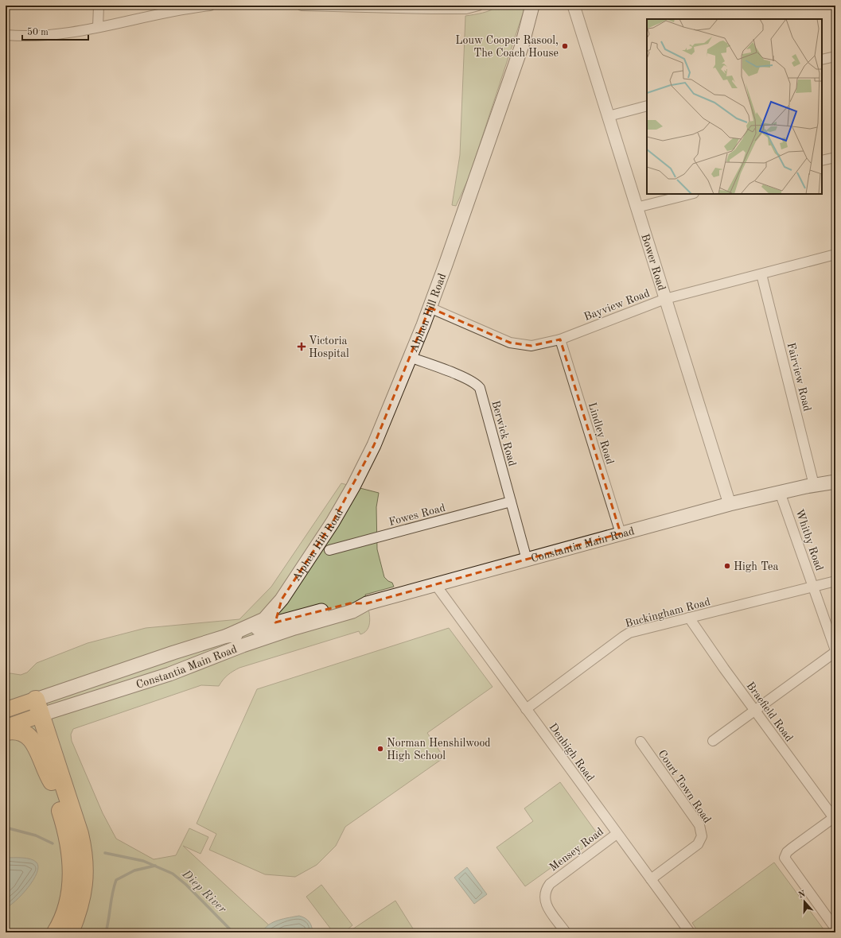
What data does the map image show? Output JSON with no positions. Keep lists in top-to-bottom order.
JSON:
{
  "streets": {
    "main road": ["Alphen Hill Road", "Constantia Main Road"],
    "street": [
      "Bower Road",
      "Bayview Road",
      "Fairview Road",
      "Berwick Road",
      "Lindley Road",
      "Fowes Road",
      "Whitby Road",
      "Buckingham Road",
      "Braefield Road",
      "Denbigh Road",
      "Court Town Road",
      "Mensey Road"
    ]
  },
  "crossings": [
    ["Bower Road", "Bayview Road"],
    ["Bower Road", "Constantia Main Road"],
    ["Bayview Road", "Alphen Hill Road"],
    ["Bayview Road", "Fairview Road"],
    ["Bayview Road", "Lindley Road"],
    ["Alphen Hill Road", "Berwick Road"],
    ["Alphen Hill Road", "Constantia Main Road"],
    ["Fairview Road", "Constantia Main Road"],
    ["Berwick Road", "Fowes Road"],
    ["Berwick Road", "Constantia Main Road"],
    ["Lindley Road", "Constantia Main Road"],
    ["Whitby Road", "Constantia Main Road"],
    ["Whitby Road", "Buckingham Road"],
    ["Constantia Main Road", "Denbigh Road"],
    ["Buckingham Road", "Braefield Road"],
    ["Buckingham Road", "Denbigh Road"],
    ["Denbigh Road", "Court Town Road"],
    ["Denbigh Road", "Mensey Road"]
  ],
  "water": ["Diep River"],
  "places": {
    "other": ["Louw Cooper Rasool, The Coach House", "High Tea", "Norman Henshilwood High School"],
    "health": ["Victoria Hospital"]
  },
  "scale_bar": "50 m",
  "north": "top"
}
